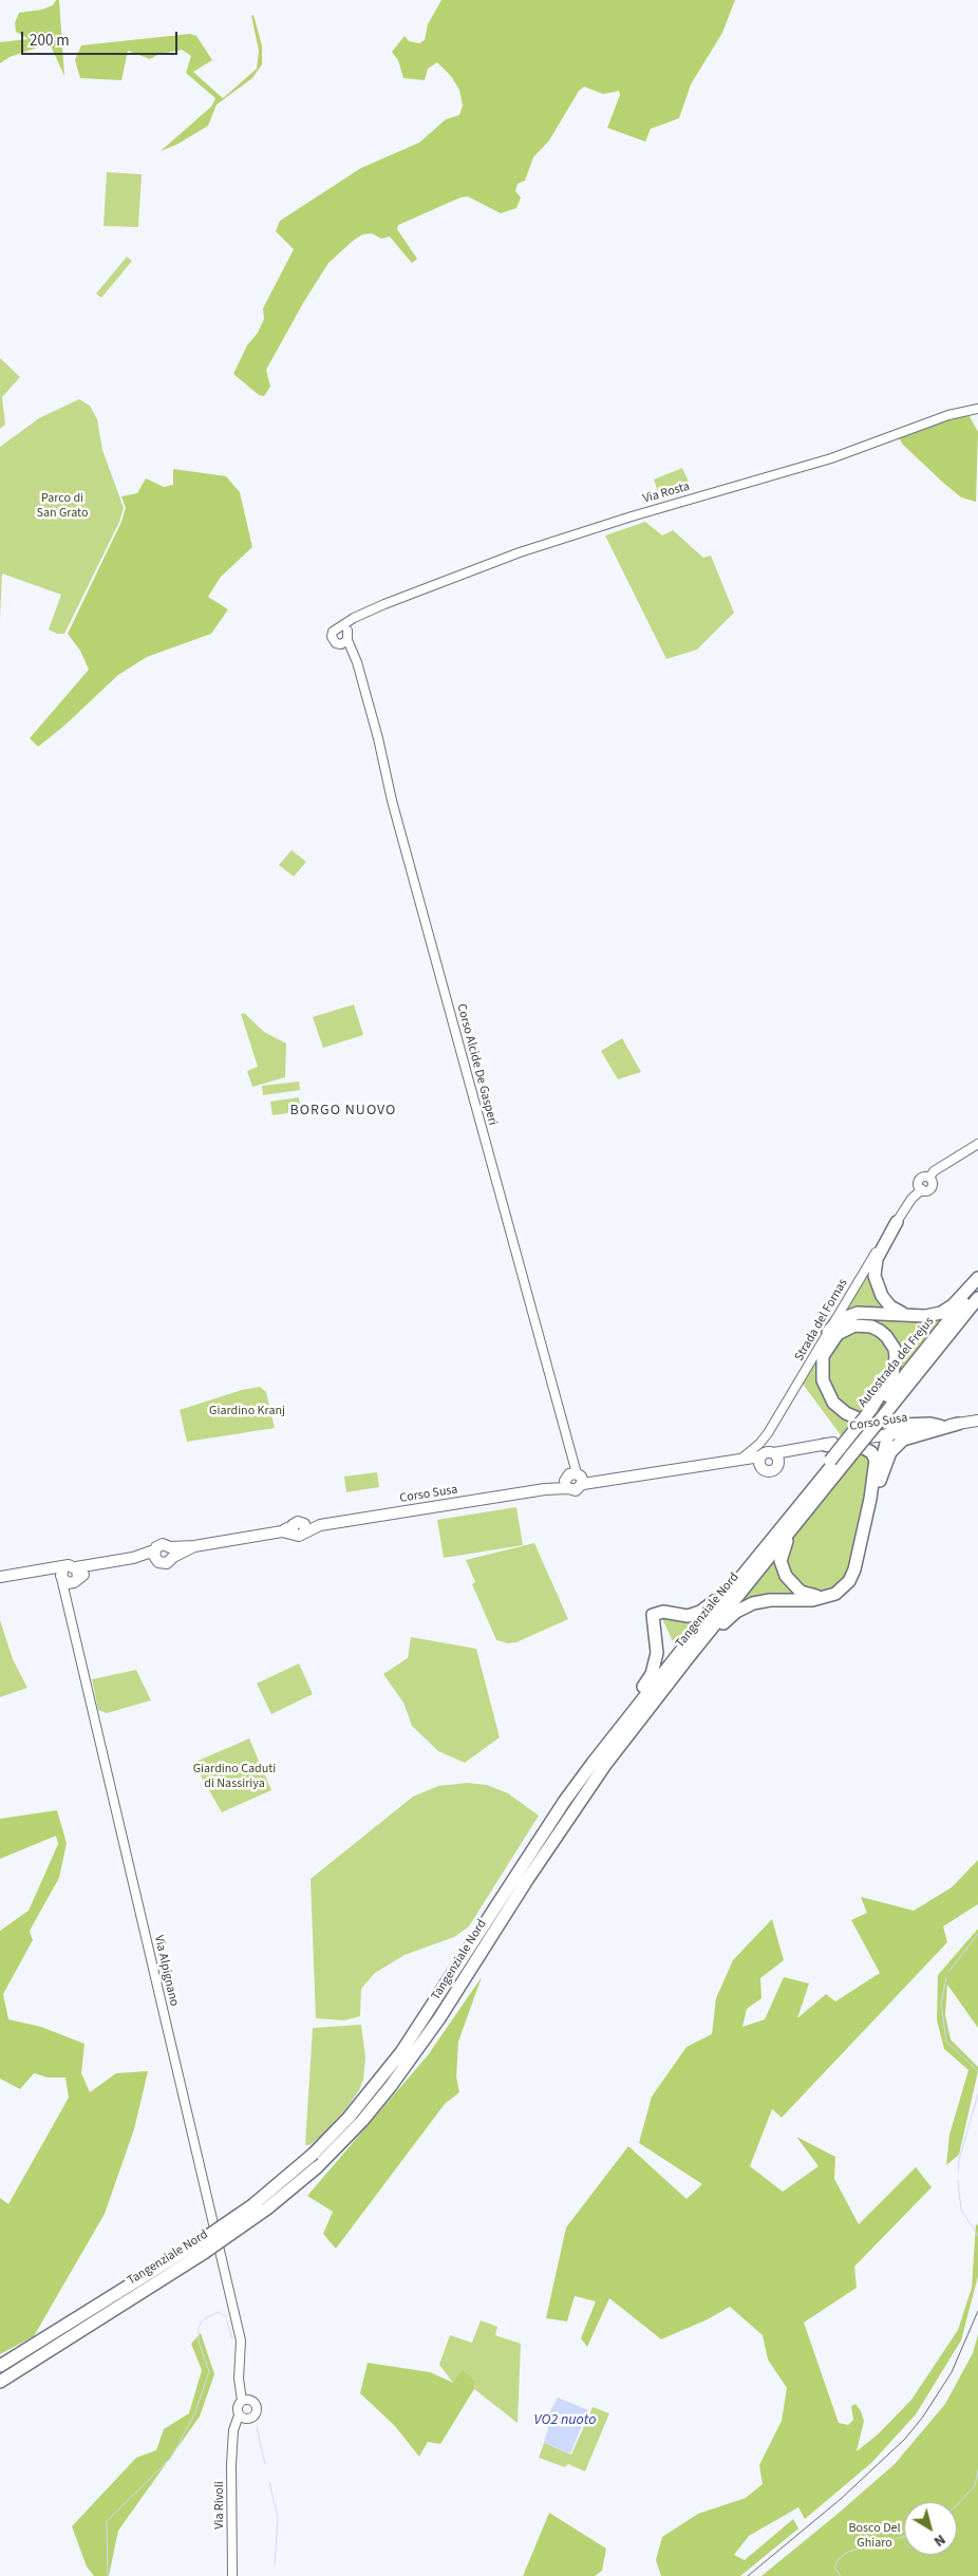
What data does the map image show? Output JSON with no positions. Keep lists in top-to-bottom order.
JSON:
{
  "streets": {
    "highway": ["Autostrada del Frejus", "Tangenziale Nord"],
    "main road": ["Corso Susa"],
    "street": [
      "Via Rosta",
      "Corso Alcide De Gasperi",
      "Strada del Fornas",
      "Via Alpignano",
      "Via Rivoli"
    ]
  },
  "crossings": [
    ["Via Rosta", "Corso Alcide De Gasperi"],
    ["Corso Alcide De Gasperi", "Corso Susa"],
    ["Strada del Fornas", "Corso Susa"],
    ["Autostrada del Frejus", "Tangenziale Nord"],
    ["Via Alpignano", "Via Rivoli"]
  ],
  "districts": ["BORGO NUOVO"],
  "water": ["VO2 nuoto"],
  "parks": [
    "Parco di San Grato",
    "Giardino Kranj",
    "Giardino Caduti di Nassiriya",
    "Bosco Del Ghiaro"
  ],
  "scale_bar": "200 m",
  "north": "bottom right"
}
